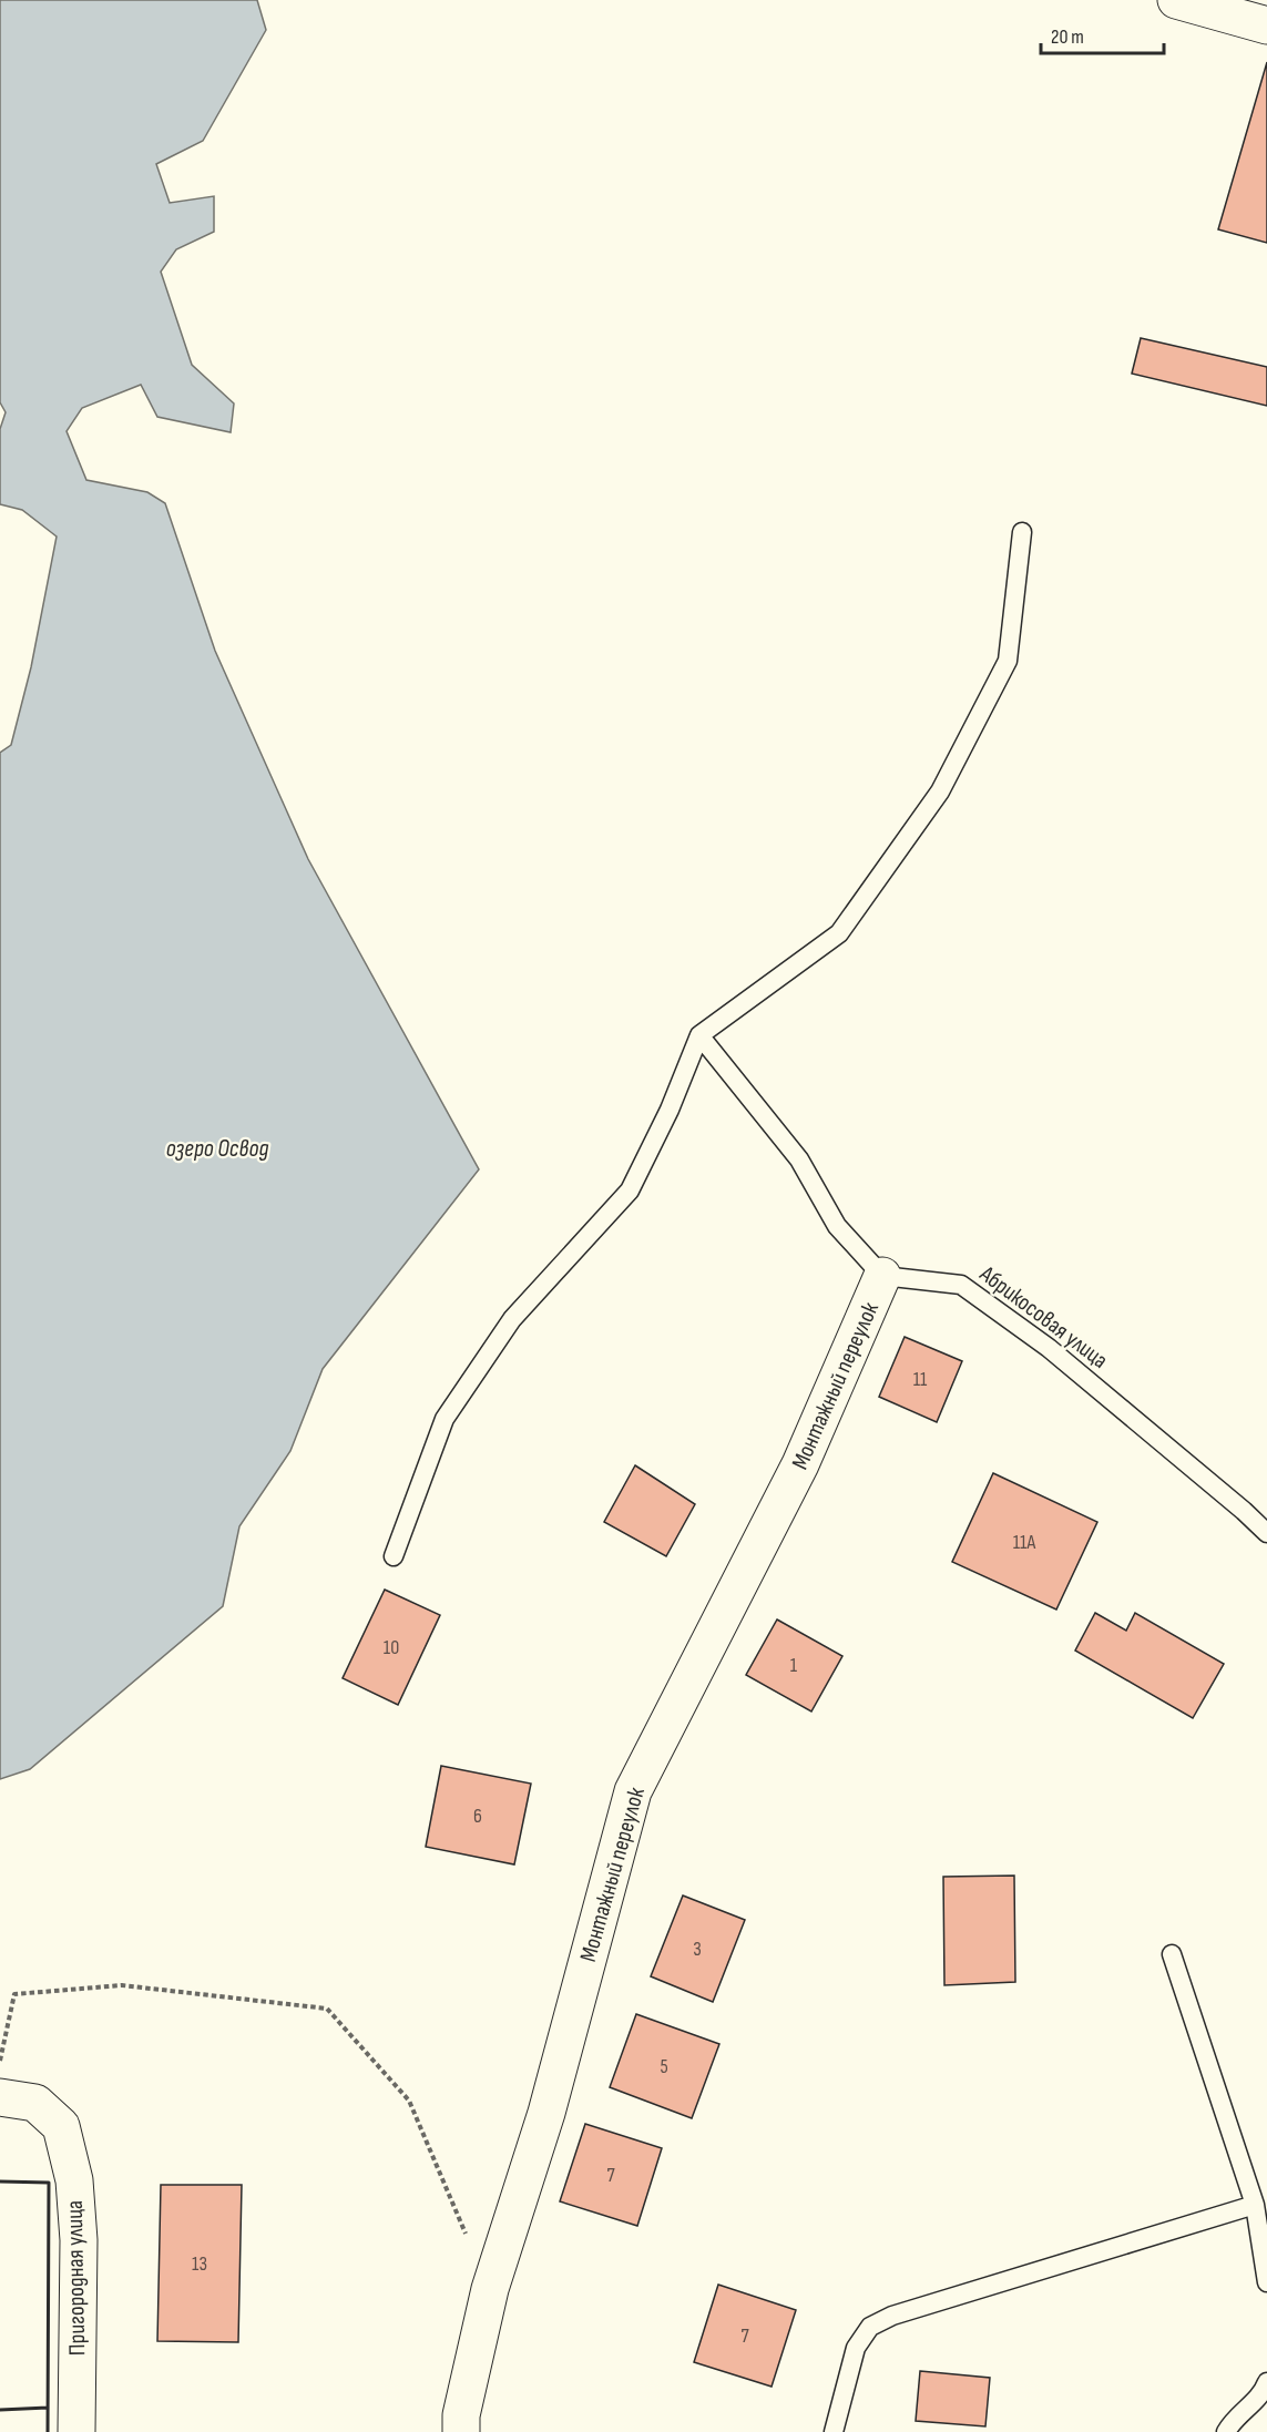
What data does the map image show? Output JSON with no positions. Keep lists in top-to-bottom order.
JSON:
{
  "streets": {
    "street": ["Монтажный переулок", "Пригородная улица"],
    "lane": ["Абрикосовая улица"]
  },
  "crossings": [
    ["Абрикосовая улица", "Монтажный переулок"]
  ],
  "water": ["озеро Освод"],
  "house_numbers": [
    "11",
    "11А",
    "10",
    "1",
    "6",
    "3",
    "5",
    "7",
    "13",
    "7"
  ],
  "scale_bar": "20 m"
}
